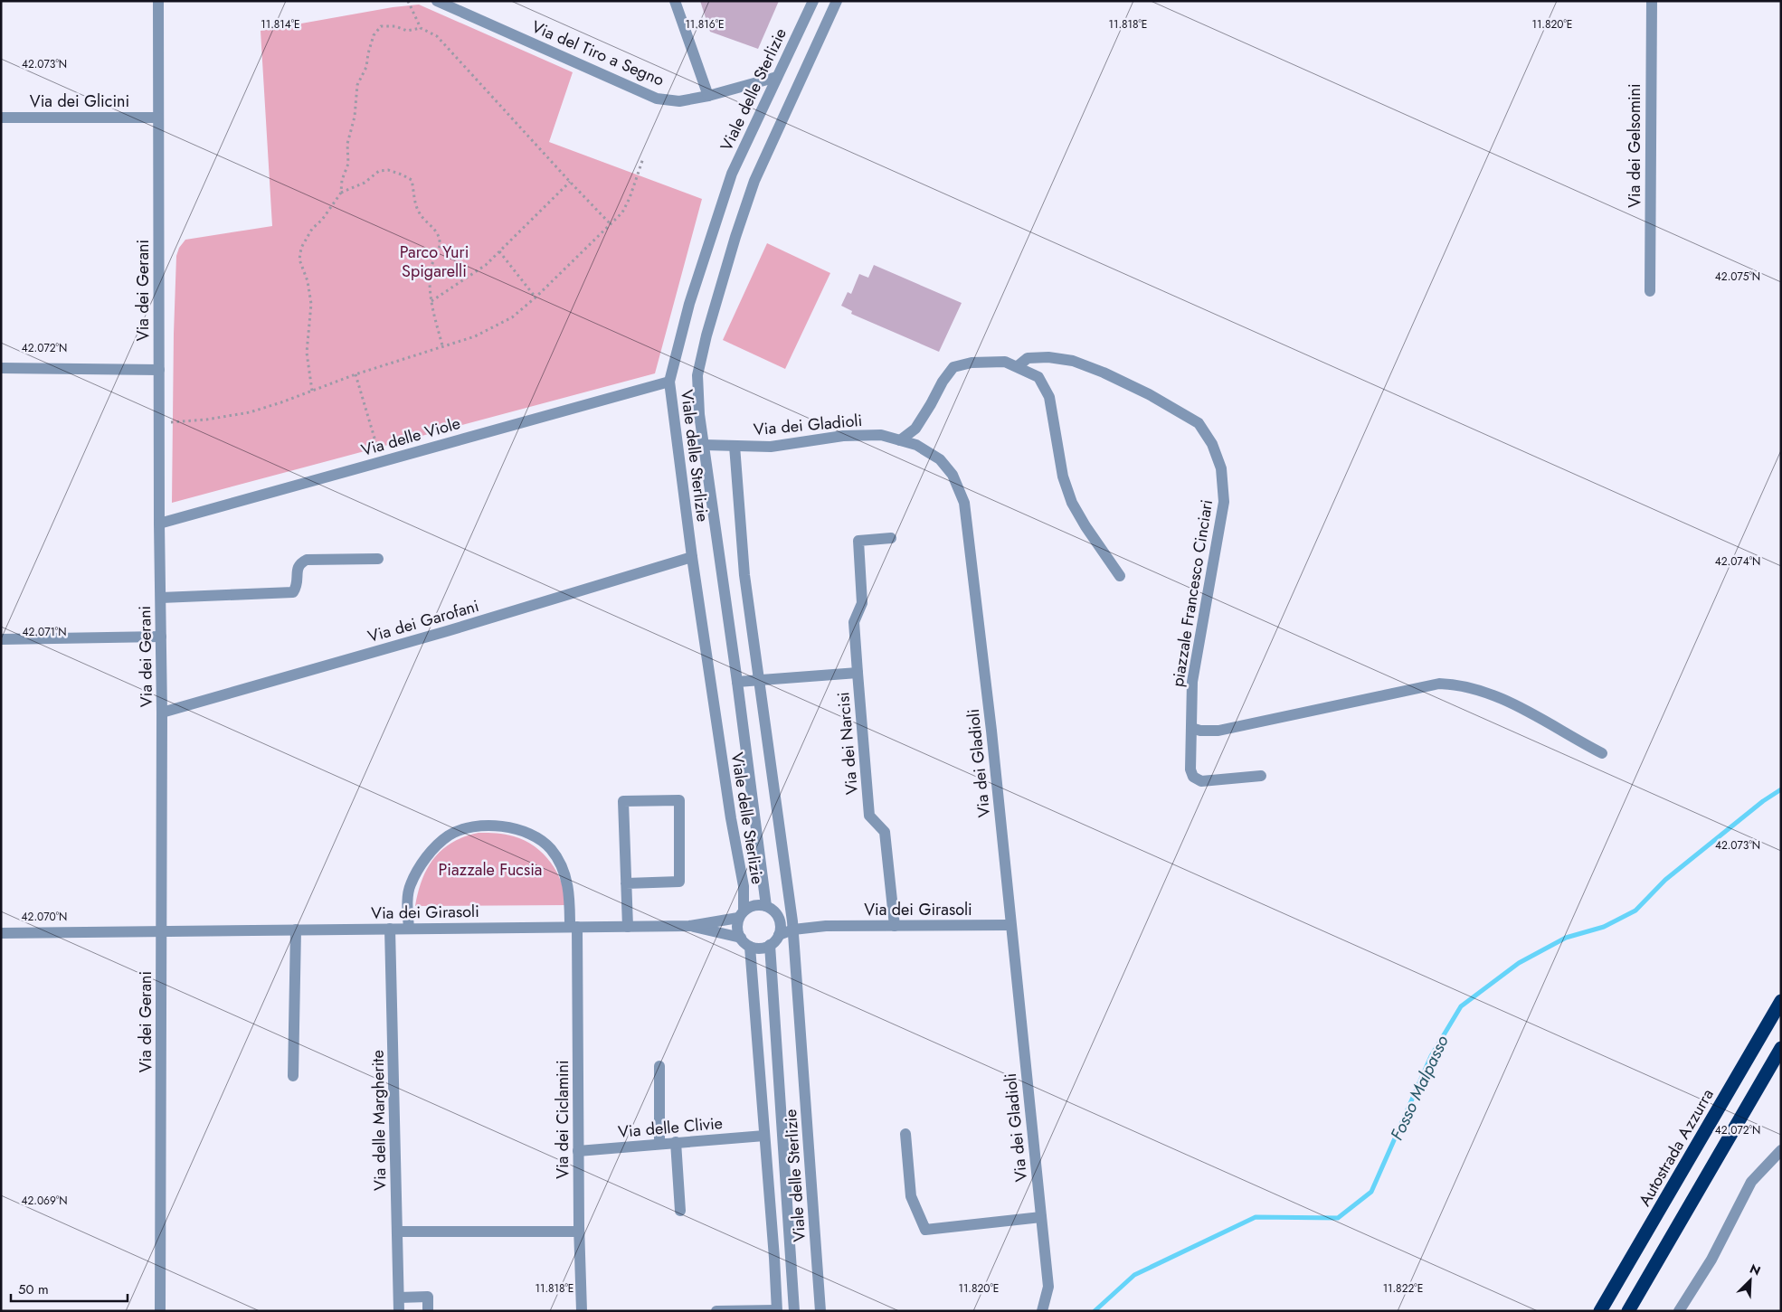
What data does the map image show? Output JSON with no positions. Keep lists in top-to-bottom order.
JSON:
{
  "streets": {
    "highway": ["Autostrada Azzurra"],
    "street": [
      "Via del Tiro a Segno",
      "Viale delle Sterlizie",
      "Via dei Glicini",
      "Via dei Gelsomini",
      "Via dei Gerani",
      "Via dei Gladioli",
      "Via delle Viole",
      "piazzale Francesco Cinciari",
      "Via dei Garofani",
      "Via dei Narcisi",
      "Via dei Girasoli",
      "Via dei Ciclamini",
      "Via delle Margherite",
      "Via delle Clivie"
    ]
  },
  "crossings": [
    ["Via del Tiro a Segno", "Viale delle Sterlizie"],
    ["Viale delle Sterlizie", "Via dei Gladioli"],
    ["Viale delle Sterlizie", "Via delle Viole"],
    ["Viale delle Sterlizie", "Via dei Garofani"],
    ["Viale delle Sterlizie", "Via dei Narcisi"],
    ["Viale delle Sterlizie", "Via dei Girasoli"],
    ["Viale delle Sterlizie", "Via delle Clivie"],
    ["Via dei Glicini", "Via dei Gerani"],
    ["Via dei Gerani", "Via delle Viole"],
    ["Via dei Gerani", "Via dei Garofani"],
    ["Via dei Gerani", "Via dei Girasoli"],
    ["Via dei Gladioli", "Via dei Girasoli"],
    ["Via dei Narcisi", "Via dei Girasoli"],
    ["Via dei Girasoli", "Via dei Ciclamini"],
    ["Via dei Girasoli", "Via delle Margherite"],
    ["Via dei Ciclamini", "Via delle Clivie"]
  ],
  "water": ["Fosso Malpasso"],
  "parks": ["Parco Yuri Spigarelli", "Piazzale Fucsia"],
  "scale_bar": "50 m",
  "north": "top right",
  "coordinates": [
    "11.814°E",
    "11.816°E",
    "11.818°E",
    "11.820°E",
    "42.073°N",
    "42.075°N",
    "42.072°N",
    "42.074°N",
    "42.071°N",
    "42.070°N",
    "42.069°N",
    "11.822°E"
  ]
}
